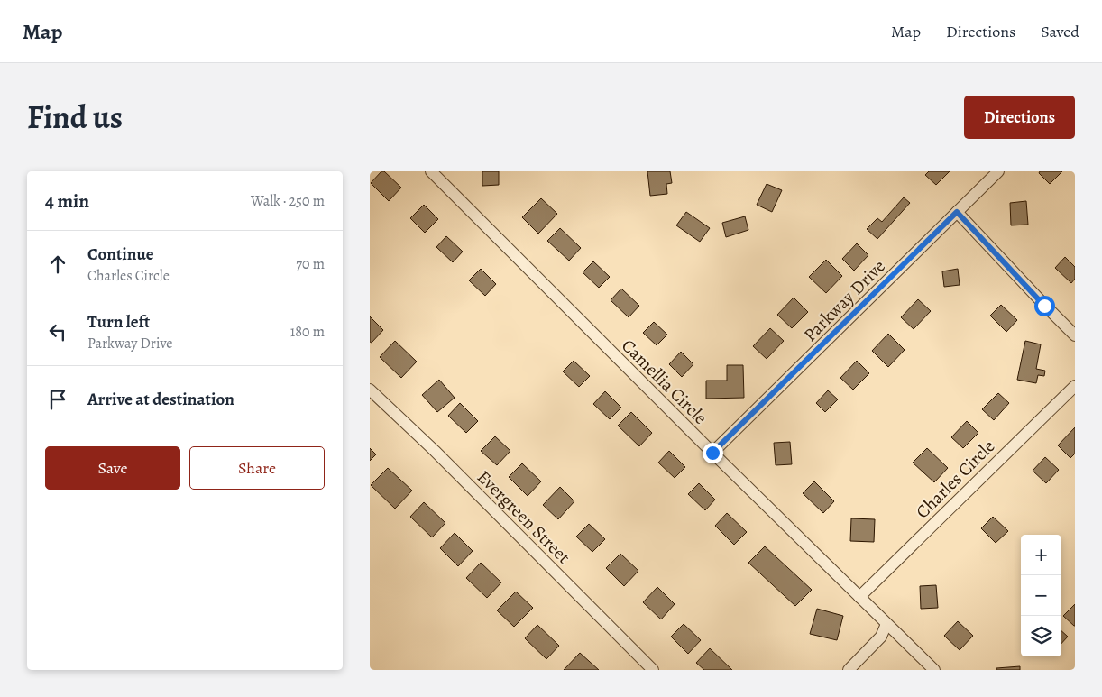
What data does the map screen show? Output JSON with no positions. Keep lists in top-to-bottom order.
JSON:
{
  "streets": {
    "street": [
      "Parkway Drive",
      "Camellia Circle",
      "Charles Circle",
      "Evergreen Street"
    ]
  },
  "crossings": [
    ["Parkway Drive", "Camellia Circle"],
    ["Camellia Circle", "Charles Circle"]
  ],
  "page": {
    "header": "Map",
    "nav": ["Map", "Directions", "Saved"],
    "title": "Find us",
    "buttons": [
      "Directions",
      ["Save", "Share"]
    ],
    "heading": ["4 min", "Walk · 250 m"],
    "list": [
      ["Continue", "Charles Circle", "70 m"],
      ["Turn left", "Parkway Drive", "180 m"],
      "Arrive at destination"
    ],
    "map_buttons": ["+", "−"]
  }
}
